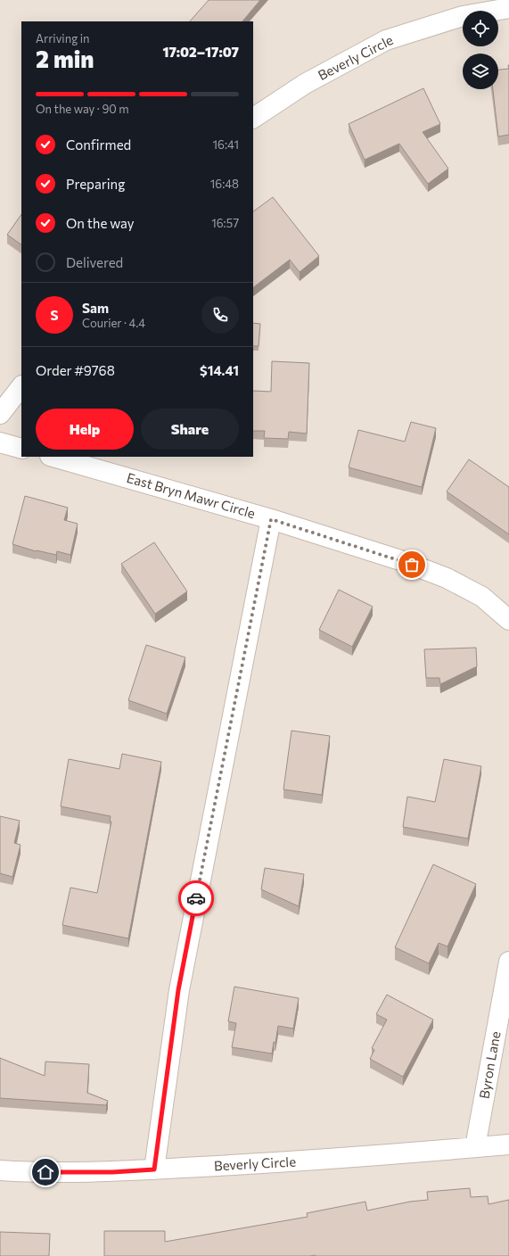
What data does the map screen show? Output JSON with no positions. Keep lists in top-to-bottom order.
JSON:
{
  "streets": {
    "street": ["Beverly Circle", "East Bryn Mawr Circle", "Byron Lane"]
  },
  "crossings": [
    ["Beverly Circle", "East Bryn Mawr Circle"],
    ["Beverly Circle", "Byron Lane"]
  ],
  "page": {
    "heading": ["2 min", "Arriving in", "17:02–17:07"],
    "panel": [
      "Sam",
      "Courier · 4.4",
      "Order #9768",
      "$14.41"
    ],
    "bar": "On the way · 90 m",
    "list": [
      ["Confirmed", "16:41"],
      ["Preparing", "16:48"],
      ["On the way", "16:57"],
      "Delivered"
    ],
    "round": "S",
    "buttons": ["Help", "Share"]
  }
}
